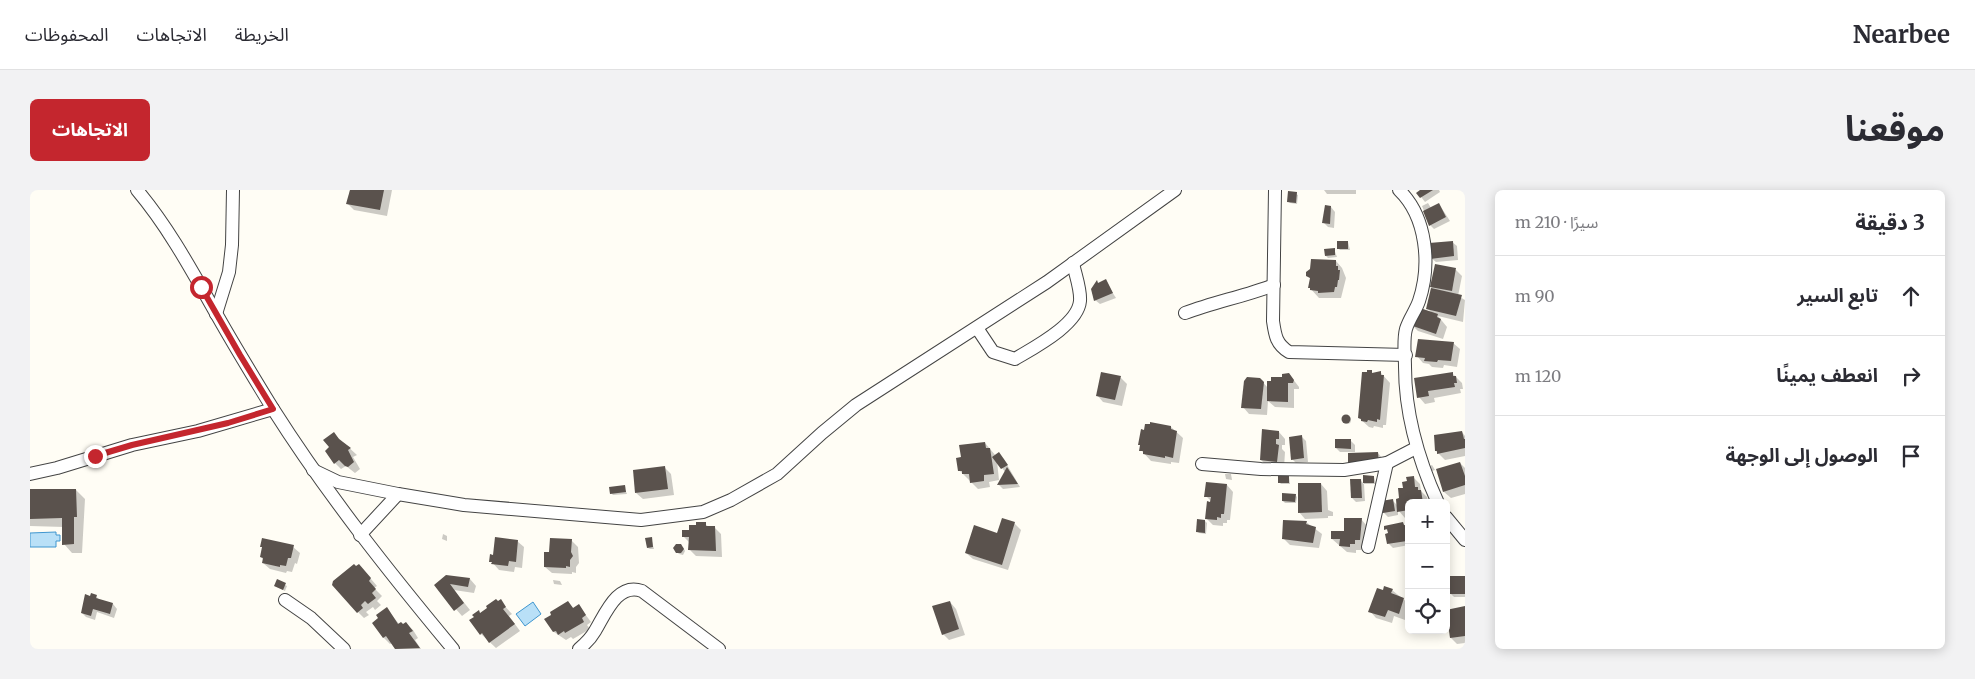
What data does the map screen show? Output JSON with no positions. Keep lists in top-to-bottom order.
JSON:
{
  "page": {
    "header": "Nearbee",
    "nav": ["الخريطة", "الاتجاهات", "المحفوظات"],
    "title": "موقعنا",
    "buttons": "الاتجاهات",
    "heading": ["3 دقيقة", "سيرًا · 210 m"],
    "list": [
      ["تابع السير", "90 m"],
      ["انعطف يمينًا", "120 m"],
      "الوصول إلى الوجهة"
    ],
    "map_buttons": ["+", "−"]
  }
}
